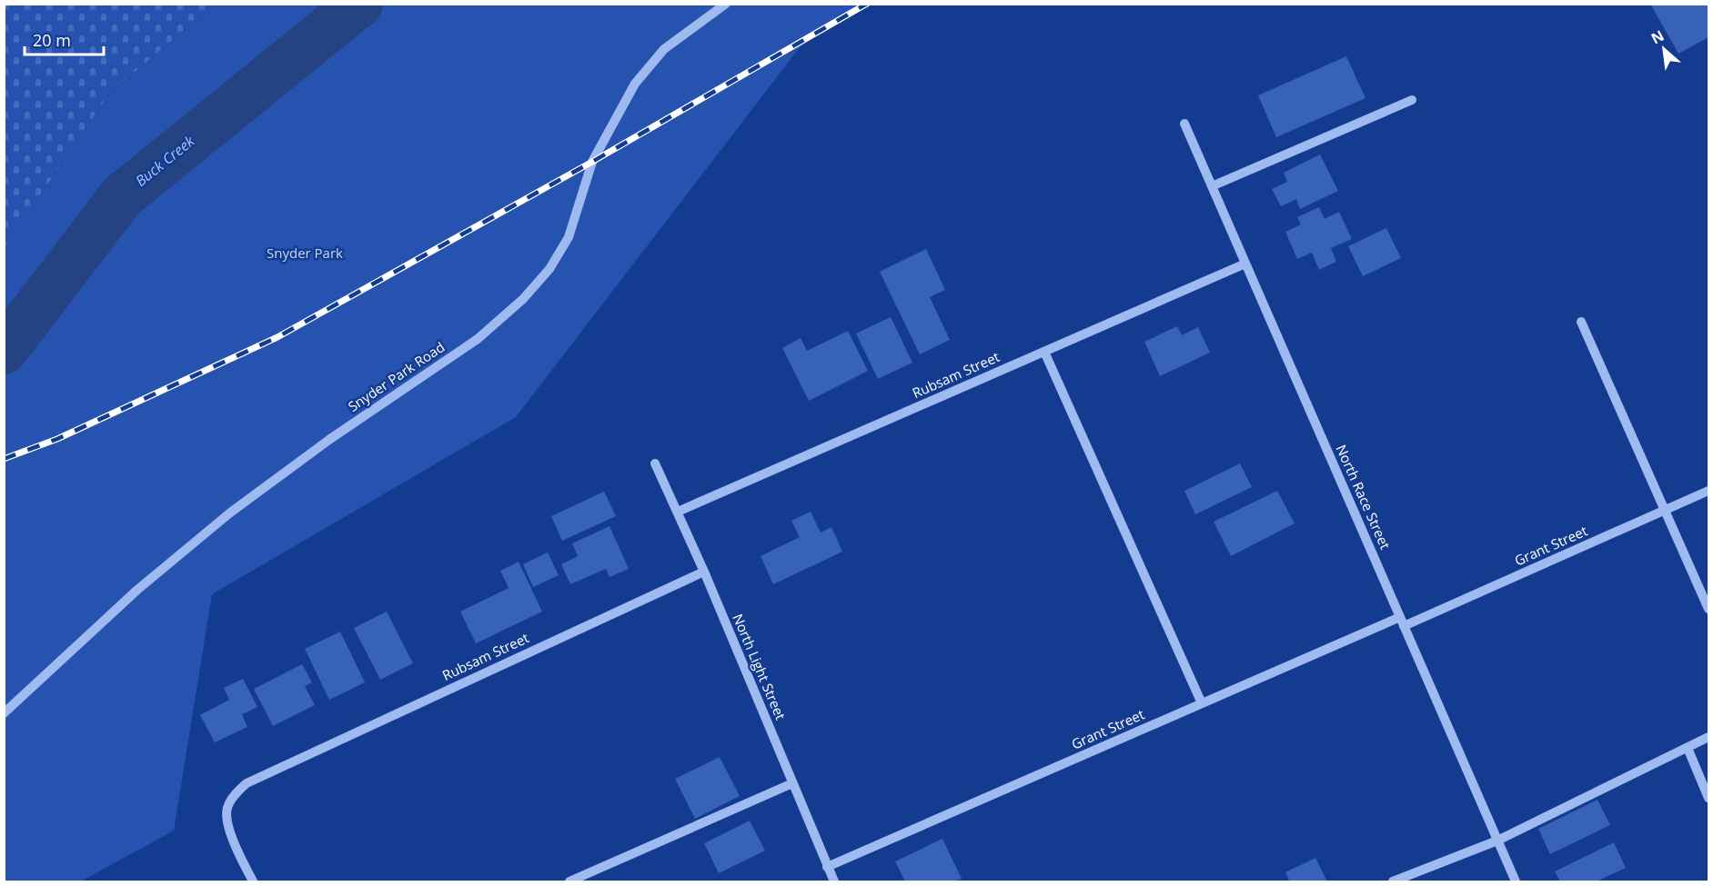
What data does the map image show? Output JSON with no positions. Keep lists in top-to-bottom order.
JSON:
{
  "streets": {
    "street": [
      "Rubsam Street",
      "Snyder Park Road",
      "North Race Street",
      "Grant Street",
      "North Light Street"
    ]
  },
  "crossings": [
    ["Rubsam Street", "North Race Street"],
    ["Rubsam Street", "North Light Street"],
    ["North Race Street", "Grant Street"],
    ["Grant Street", "North Light Street"]
  ],
  "water": ["Buck Creek"],
  "parks": ["Snyder Park"],
  "scale_bar": "20 m",
  "north": "top left"
}
